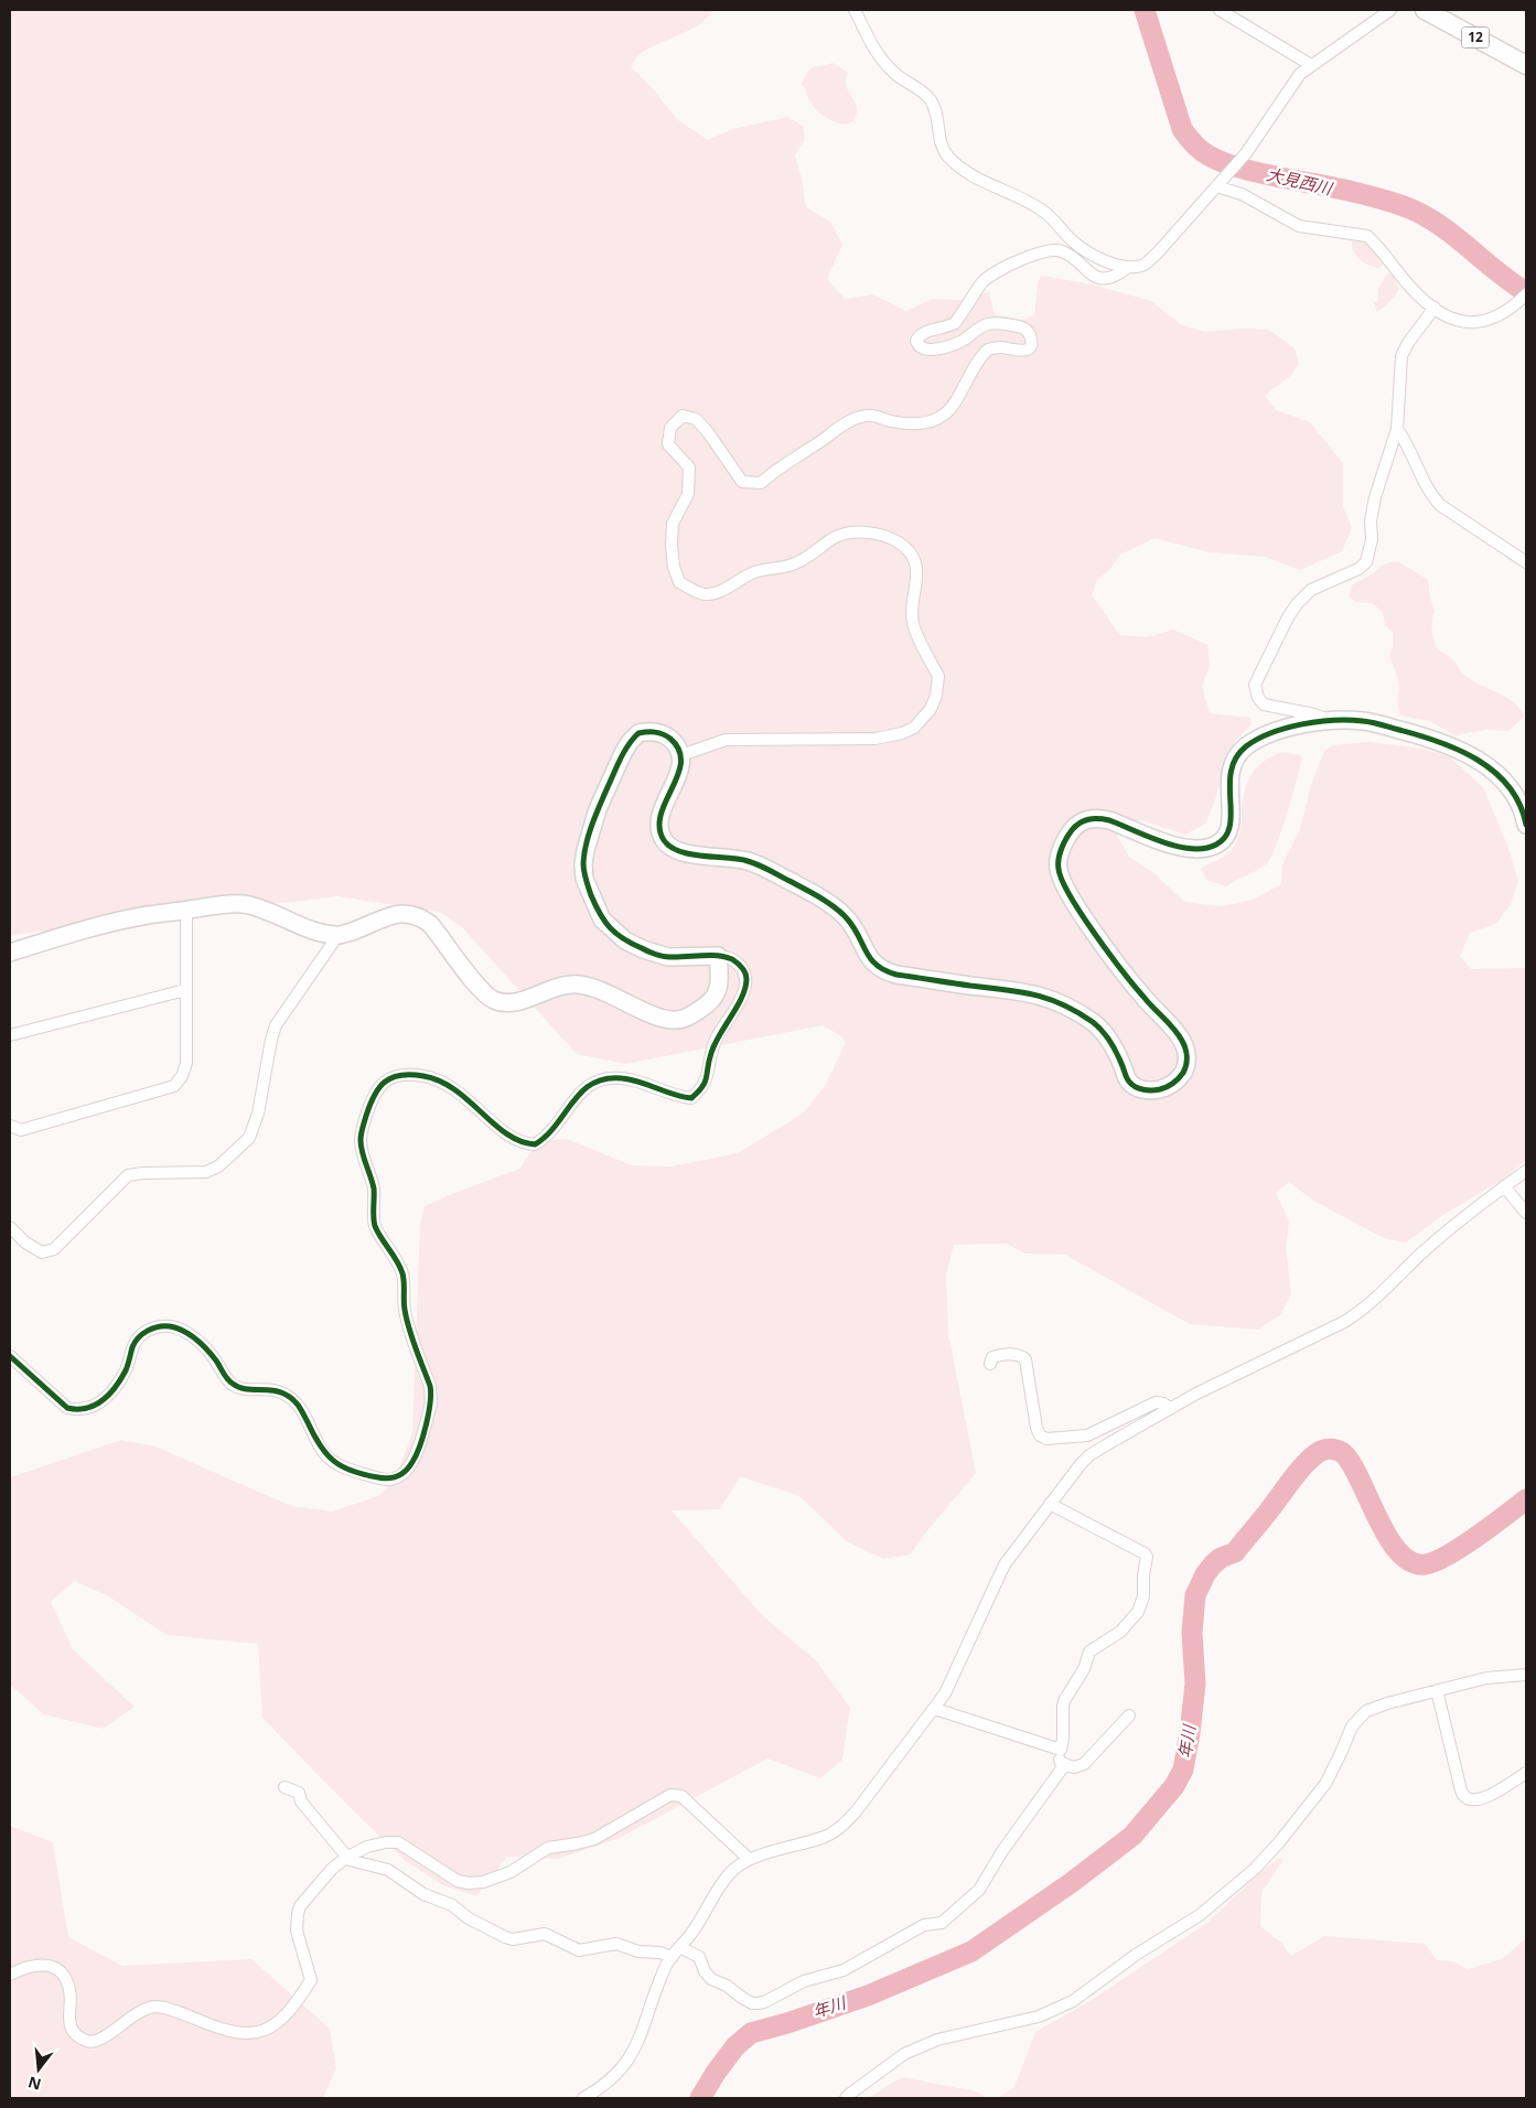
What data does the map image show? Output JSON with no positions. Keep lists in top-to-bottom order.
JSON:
{
  "streets": {
    "main road": ["12"]
  },
  "water": ["大見西川", "年川"],
  "north": "bottom"
}
